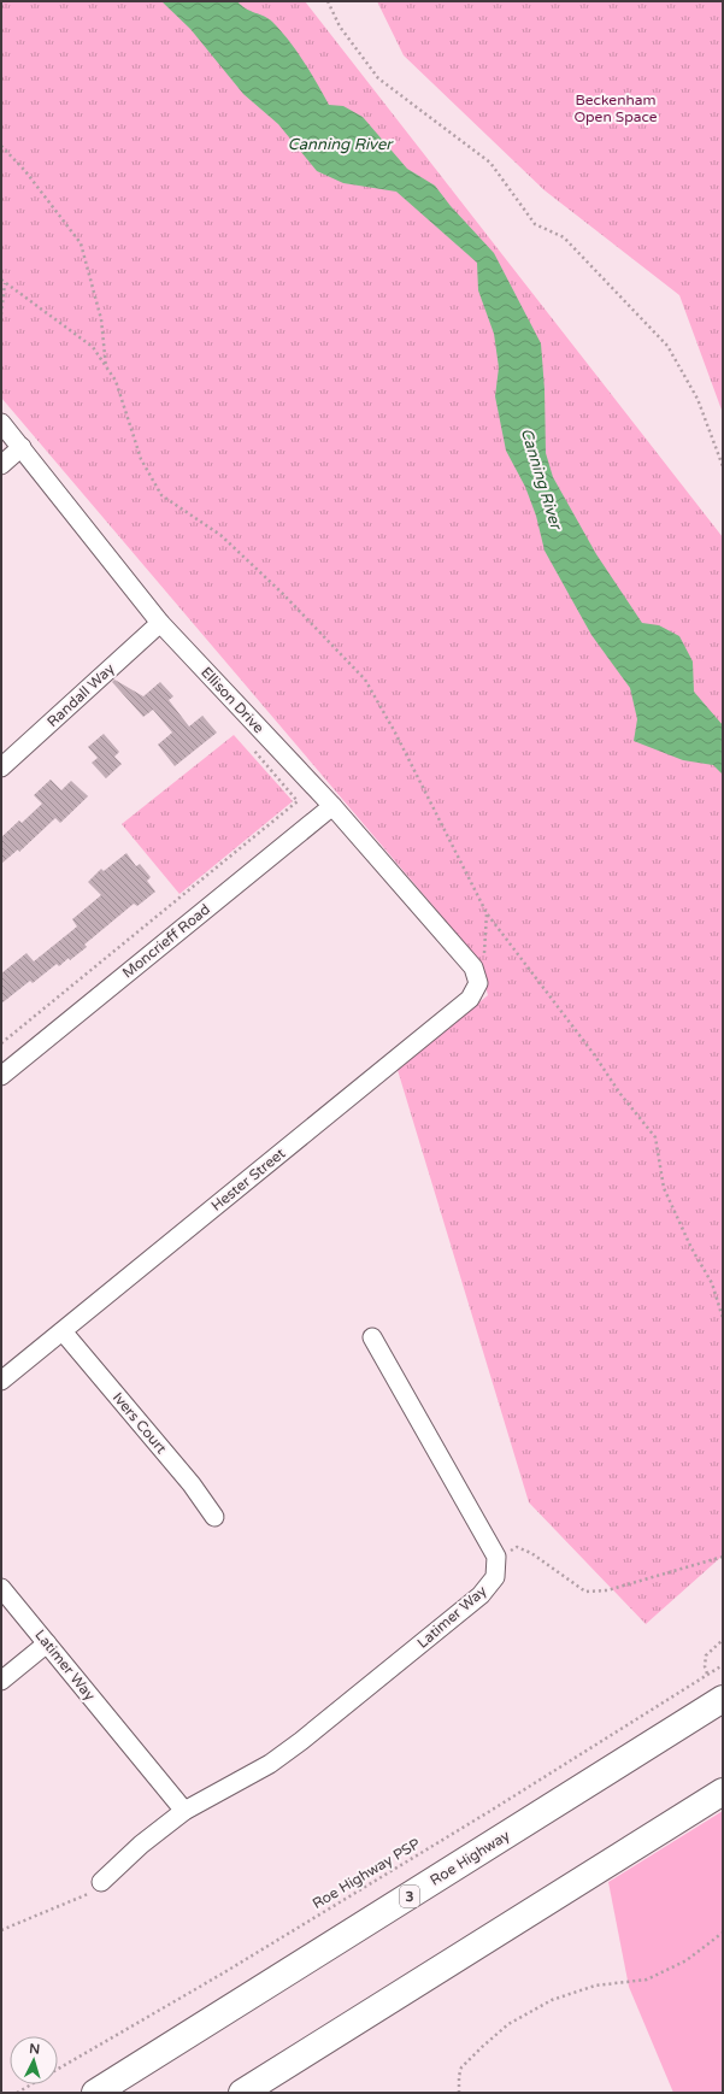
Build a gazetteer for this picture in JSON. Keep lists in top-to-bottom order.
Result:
{
  "streets": {
    "highway": ["Roe Highway", "3"],
    "street": [
      "Randall Way",
      "Ellison Drive",
      "Moncrieff Road",
      "Hester Street",
      "Ivers Court",
      "Latimer Way"
    ],
    "path": ["Roe Highway PSP"]
  },
  "crossings": [
    ["Randall Way", "Ellison Drive"],
    ["Ellison Drive", "Moncrieff Road"],
    ["Ellison Drive", "Hester Street"],
    ["Hester Street", "Ivers Court"]
  ],
  "water": ["Canning River"],
  "parks": ["Beckenham Open Space"],
  "north": "top"
}
